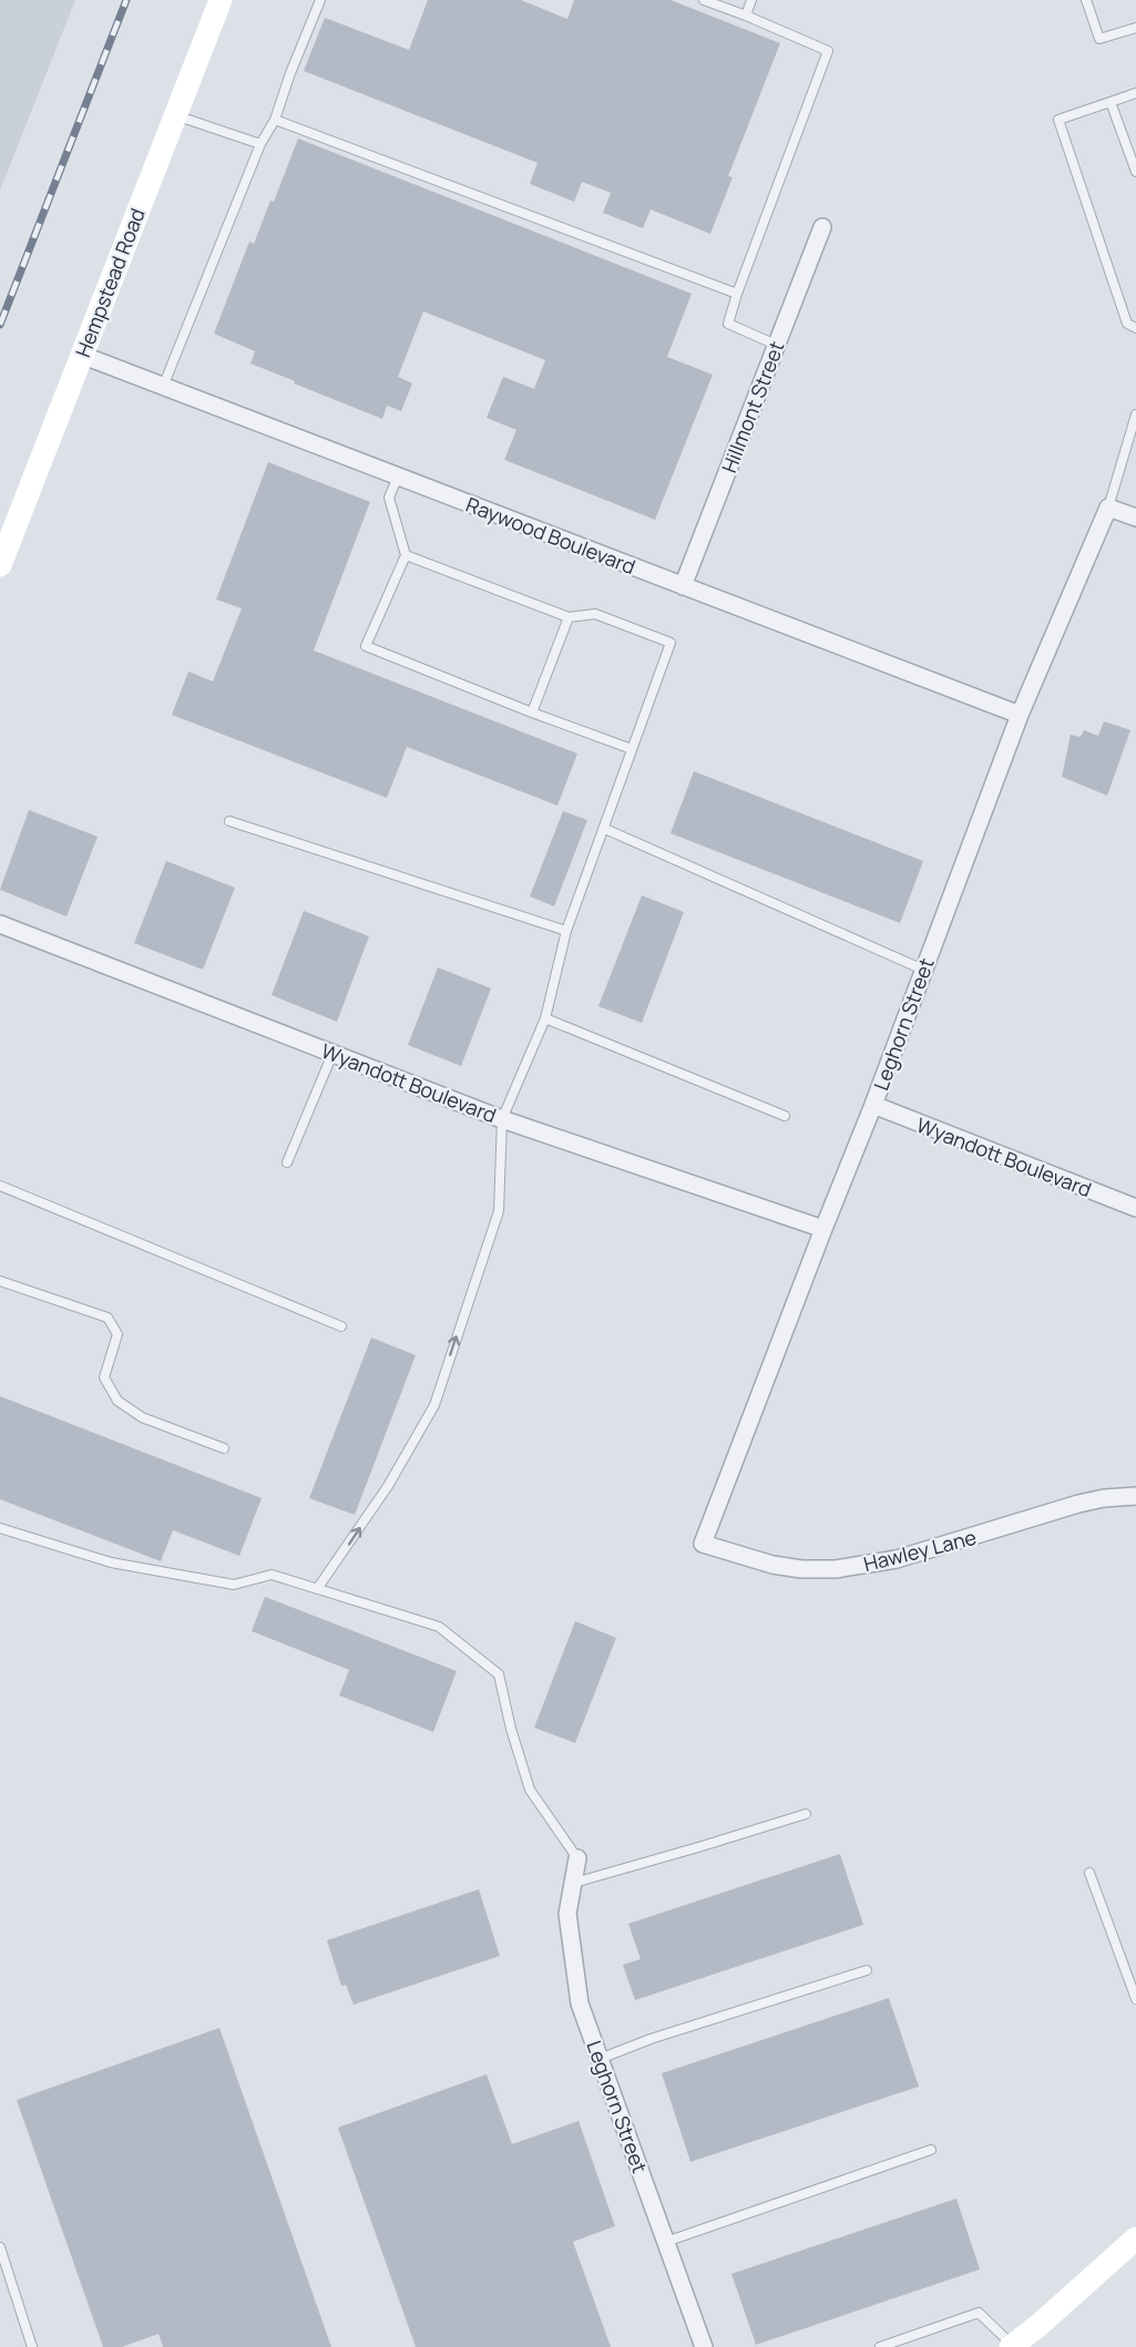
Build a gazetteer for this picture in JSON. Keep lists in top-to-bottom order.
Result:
{
  "streets": {
    "main road": ["Hempstead Road"],
    "street": [
      "Hillmont Street",
      "Raywood Boulevard",
      "Leghorn Street",
      "Wyandott Boulevard",
      "Hawley Lane"
    ]
  },
  "crossings": [
    ["Hempstead Road", "Raywood Boulevard"],
    ["Hillmont Street", "Raywood Boulevard"],
    ["Raywood Boulevard", "Leghorn Street"],
    ["Leghorn Street", "Wyandott Boulevard"],
    ["Leghorn Street", "Hawley Lane"]
  ]
}
